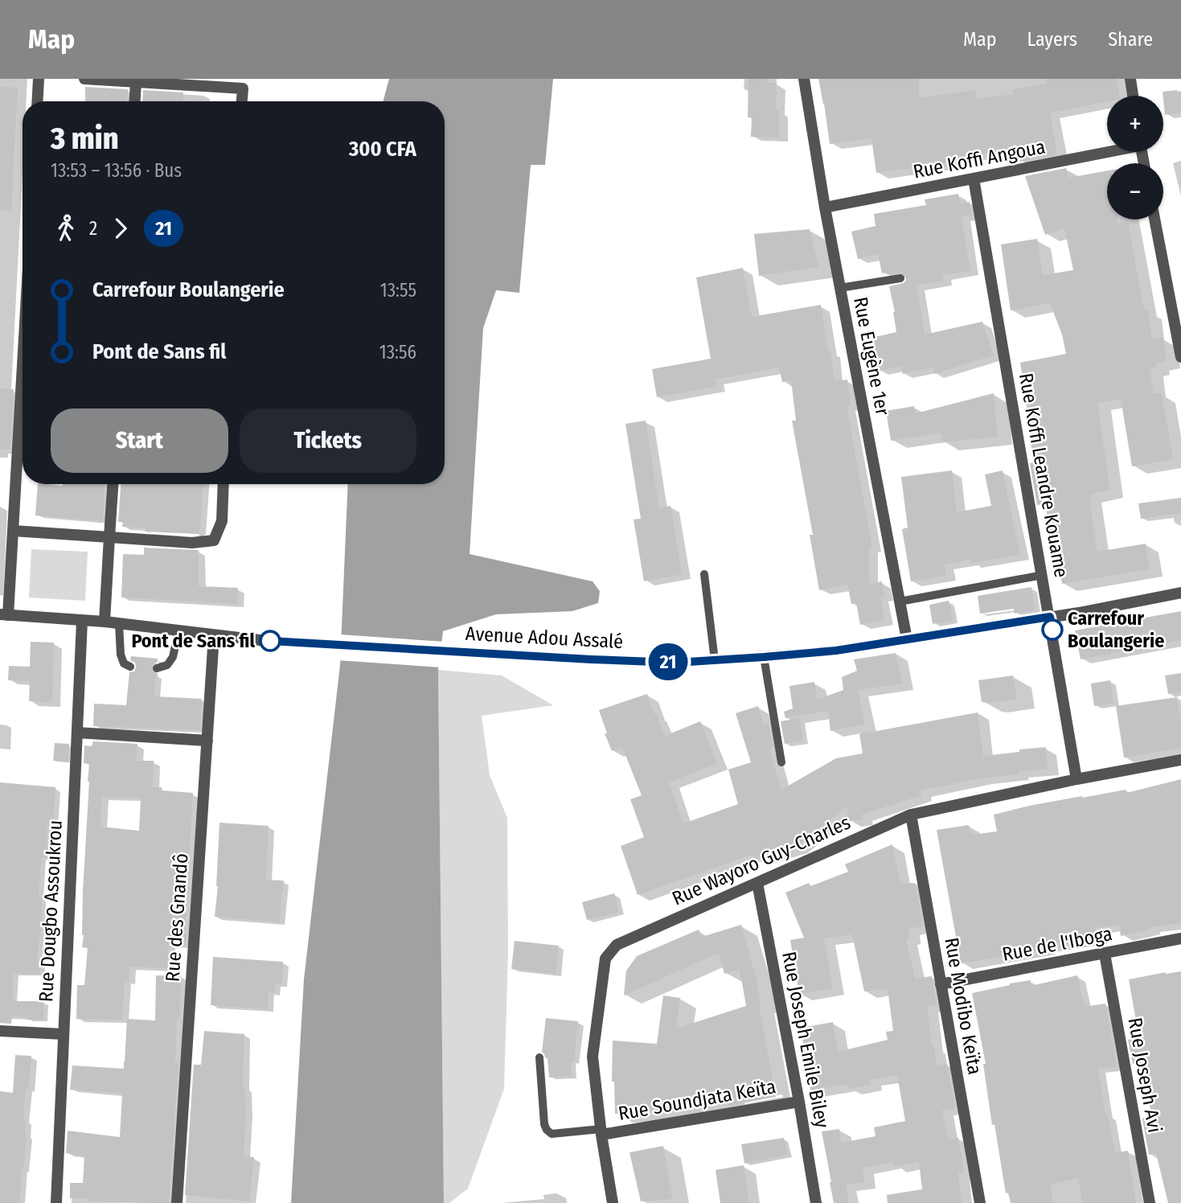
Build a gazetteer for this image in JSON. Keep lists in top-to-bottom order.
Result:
{
  "streets": {
    "street": [
      "Rue Koffi Angoua",
      "Rue Eugène 1er",
      "Rue Koffi Leandre Kouame",
      "Avenue Adou Assalé",
      "Rue Wayoro Guy-Charles",
      "Rue Dougbo Assoukrou",
      "Rue des Gnandô",
      "Rue de l'Iboga",
      "Rue Modibo Keïta",
      "Rue Joseph Emile Biley",
      "Rue Joseph Avi",
      "Rue Soundjata Keïta"
    ]
  },
  "crossings": [
    ["Rue Koffi Angoua", "Rue Eugène 1er"],
    ["Rue Koffi Angoua", "Rue Koffi Leandre Kouame"],
    ["Rue Eugène 1er", "Avenue Adou Assalé"],
    ["Rue Koffi Leandre Kouame", "Avenue Adou Assalé"],
    ["Rue Koffi Leandre Kouame", "Rue Wayoro Guy-Charles"],
    ["Avenue Adou Assalé", "Rue Dougbo Assoukrou"],
    ["Avenue Adou Assalé", "Rue des Gnandô"],
    ["Rue Wayoro Guy-Charles", "Rue Modibo Keïta"],
    ["Rue Wayoro Guy-Charles", "Rue Joseph Emile Biley"],
    ["Rue Wayoro Guy-Charles", "Rue Soundjata Keïta"],
    ["Rue de l'Iboga", "Rue Modibo Keïta"],
    ["Rue de l'Iboga", "Rue Joseph Avi"],
    ["Rue Joseph Emile Biley", "Rue Soundjata Keïta"]
  ],
  "places": ["Carrefour Boulangerie", "Pont de Sans fil"],
  "lines": ["bus line 21"],
  "page": {
    "header": "Map",
    "nav": ["Map", "Layers", "Share"],
    "on_map": "21",
    "map_buttons": ["+", "−"],
    "heading": ["3 min", "13:53 – 13:56 · Bus", "300 CFA"],
    "legs": ["2", "21"],
    "list": [
      {
        "name": "Carrefour Boulangerie",
        "value": "13:55"
      },
      {
        "name": "Pont de Sans fil",
        "value": "13:56"
      }
    ],
    "buttons": ["Start", "Tickets"]
  }
}
